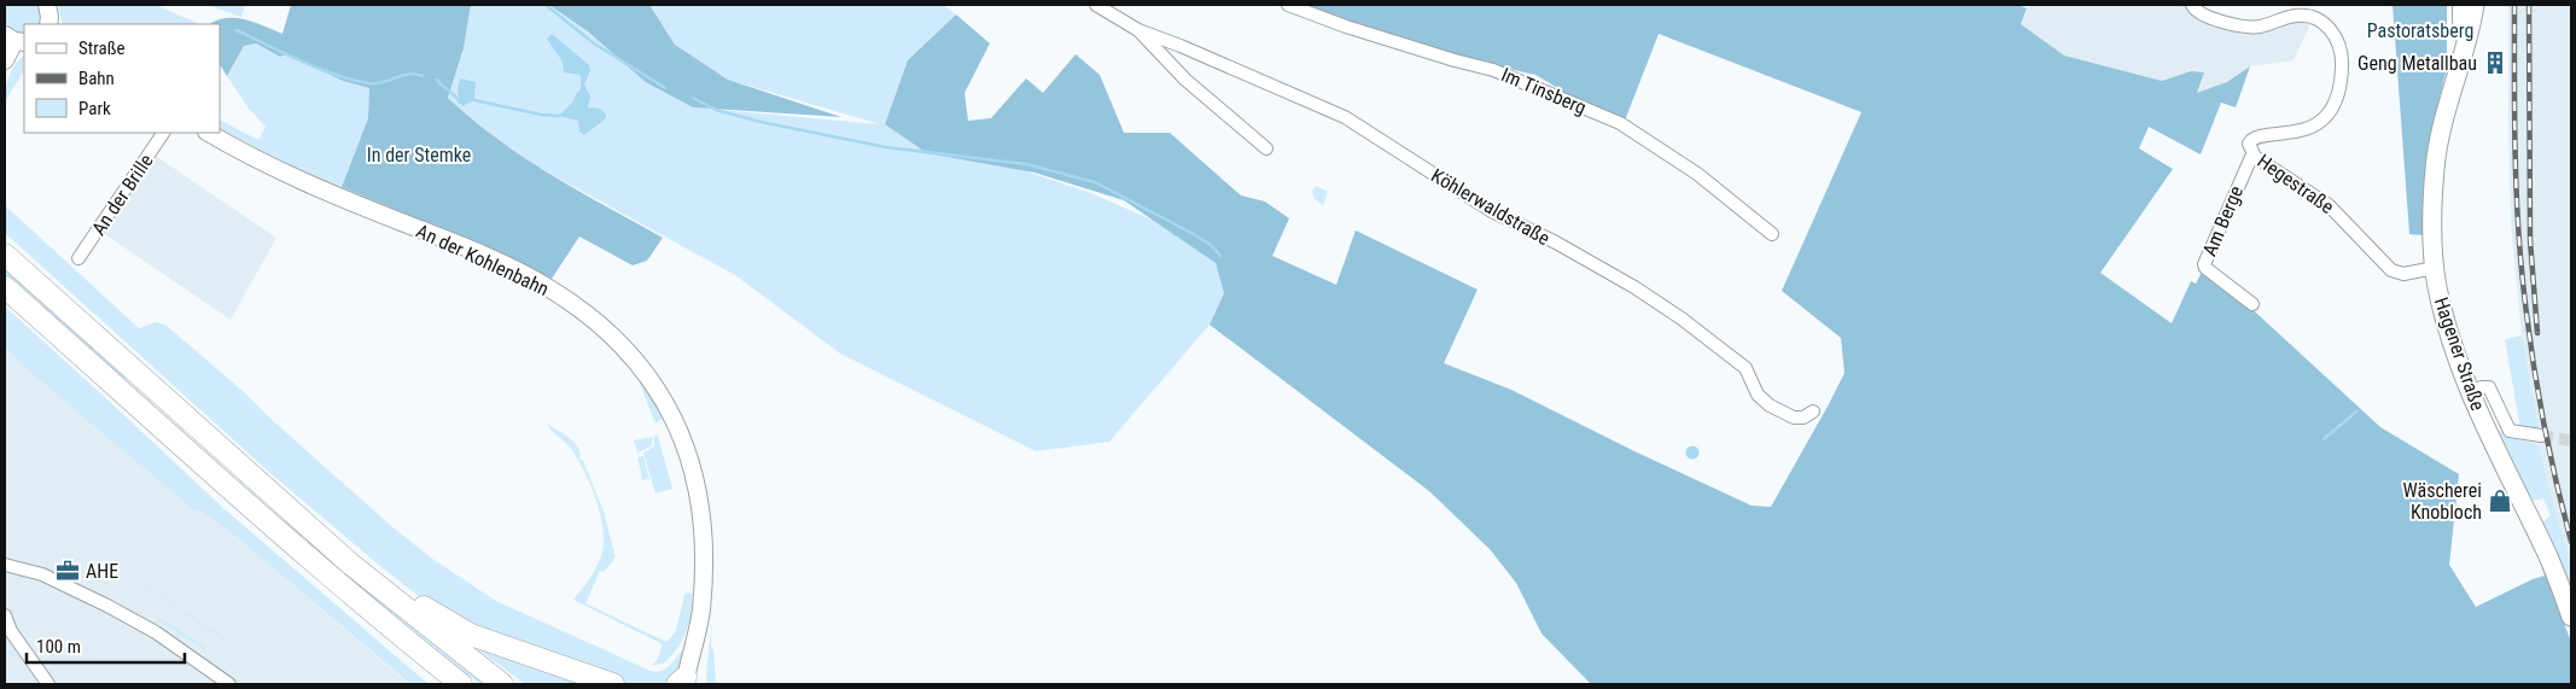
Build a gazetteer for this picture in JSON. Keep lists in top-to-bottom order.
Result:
{
  "streets": {
    "main road": ["An der Kohlenbahn", "Hagener Straße"],
    "street": [
      "Im Tinsberg",
      "Hegestraße",
      "An der Brille",
      "Köhlerwaldstraße",
      "Am Berge"
    ]
  },
  "crossings": [
    ["Hegestraße", "Am Berge"],
    ["Hegestraße", "Hagener Straße"]
  ],
  "parks": ["Pastoratsberg", "In der Stemke"],
  "places": {
    "building": ["Geng Metallbau"],
    "shop": ["Wäscherei Knobloch"],
    "office": ["AHE"]
  },
  "legend": ["Straße", "Bahn", "Park"],
  "scale_bar": "100 m"
}
